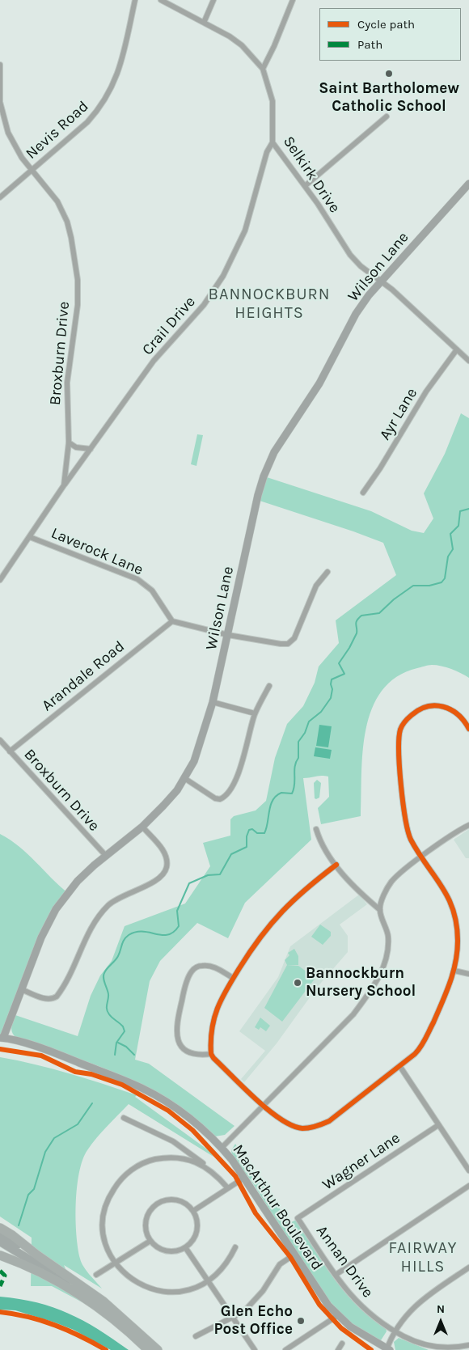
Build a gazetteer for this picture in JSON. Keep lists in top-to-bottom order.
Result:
{
  "streets": {
    "main road": ["Wilson Lane", "MacArthur Boulevard"],
    "street": [
      "Nevis Road",
      "Selkirk Drive",
      "Crail Drive",
      "Broxburn Drive",
      "Ayr Lane",
      "Laverock Lane",
      "Arandale Road",
      "Wagner Lane",
      "Annan Drive"
    ]
  },
  "crossings": [
    ["Nevis Road", "Broxburn Drive"],
    ["Selkirk Drive", "Wilson Lane"],
    ["Selkirk Drive", "Crail Drive"],
    ["Selkirk Drive", "Ayr Lane"],
    ["Wilson Lane", "Broxburn Drive"],
    ["Wilson Lane", "MacArthur Boulevard"],
    ["Crail Drive", "Broxburn Drive"],
    ["Broxburn Drive", "Laverock Lane"],
    ["Broxburn Drive", "Arandale Road"],
    ["Laverock Lane", "Arandale Road"],
    ["Wagner Lane", "Annan Drive"]
  ],
  "districts": ["BANNOCKBURN HEIGHTS", "FAIRWAY HILLS"],
  "places": ["Saint Bartholomew Catholic School", "Bannockburn Nursery School", "Glen Echo Post Office"],
  "legend": ["Cycle path", "Path"],
  "north": "top"
}
